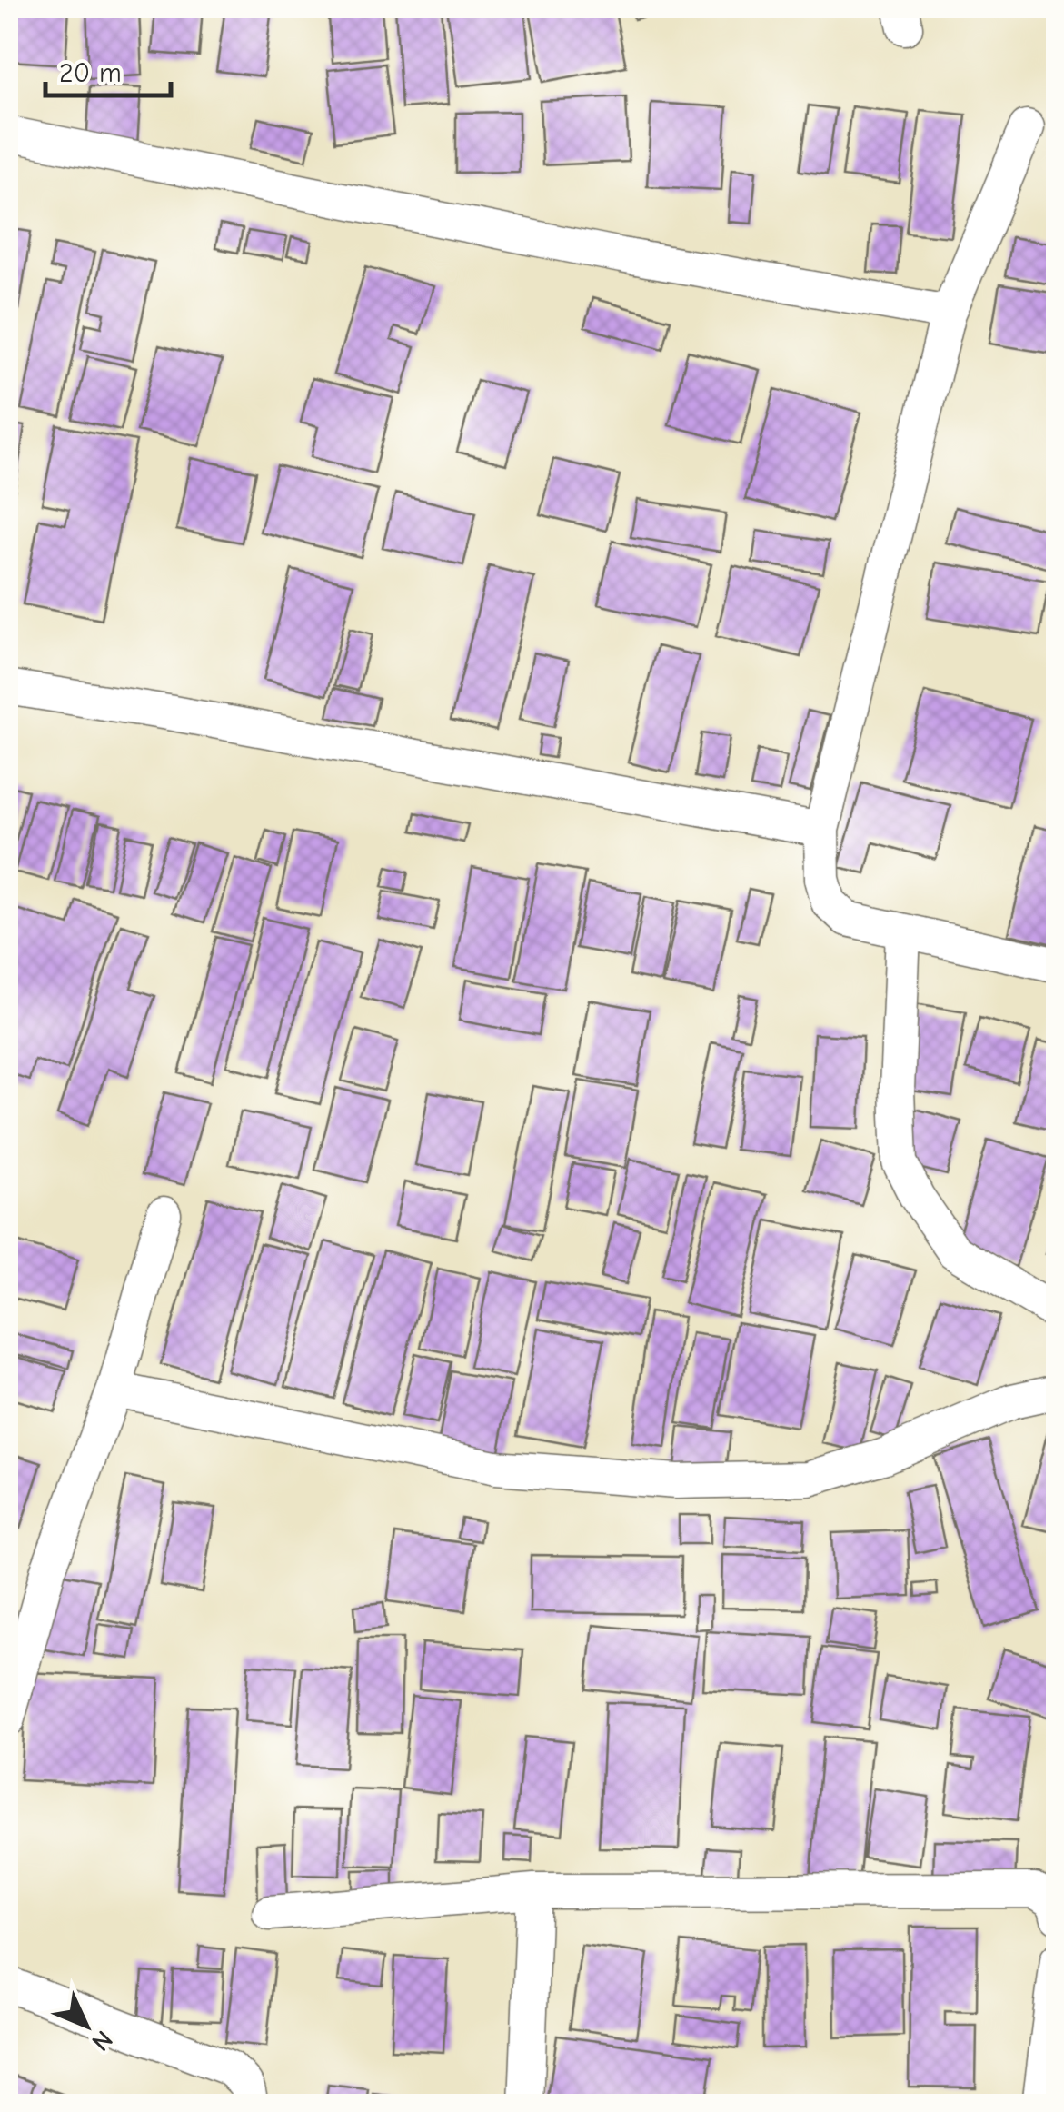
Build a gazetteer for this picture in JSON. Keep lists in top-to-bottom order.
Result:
{
  "scale_bar": "20 m",
  "north": "bottom right"
}
